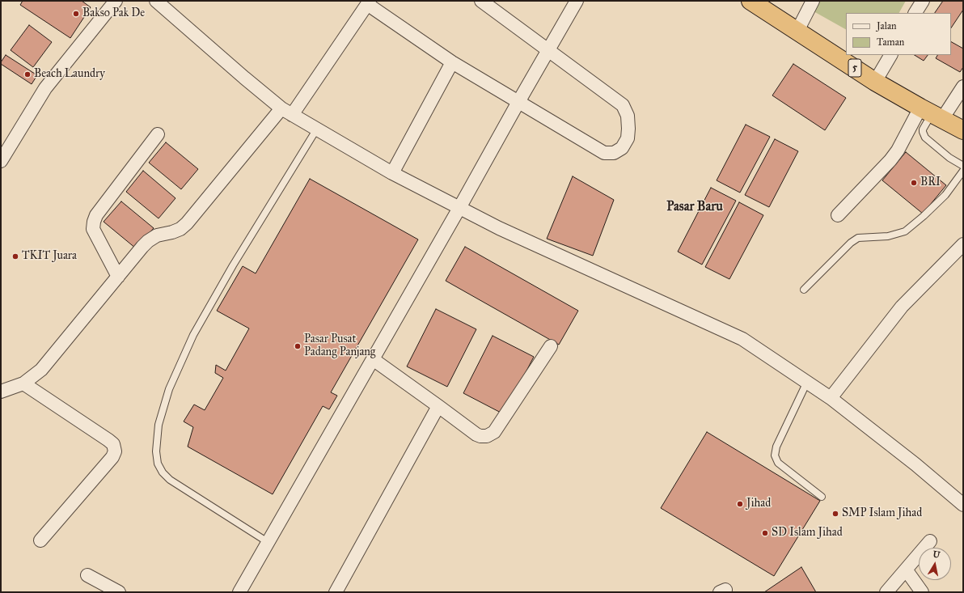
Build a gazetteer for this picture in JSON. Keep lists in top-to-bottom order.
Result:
{
  "streets": {
    "highway": ["5"]
  },
  "districts": ["Pasar Baru"],
  "places": [
    "Bakso Pak De",
    "Beach Laundry",
    "BRI",
    "TKIT Juara",
    "Pasar Pusat Padang Panjang",
    "Jihad",
    "SMP Islam Jihad",
    "SD Islam Jihad"
  ],
  "legend": ["Jalan", "Taman"],
  "north": "top"
}
